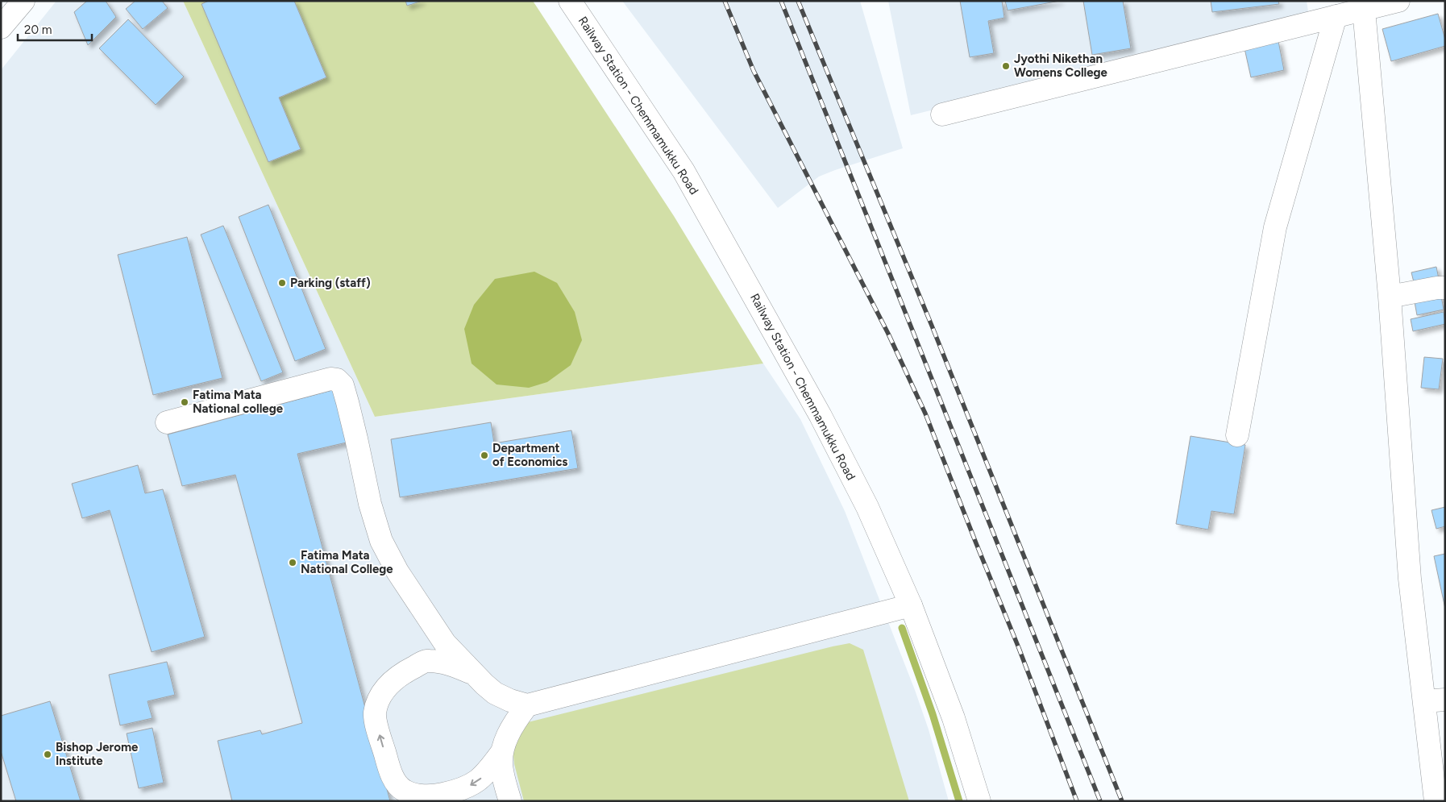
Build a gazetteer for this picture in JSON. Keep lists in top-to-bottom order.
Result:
{
  "streets": {
    "street": ["Railway Station - Chemmamukku Road"]
  },
  "places": [
    "Jyothi Nikethan Womens College",
    "Parking (staff)",
    "Fatima Mata National college",
    "Department of Economics",
    "Fatima Mata National College",
    "Bishop Jerome Institute"
  ],
  "scale_bar": "20 m"
}
